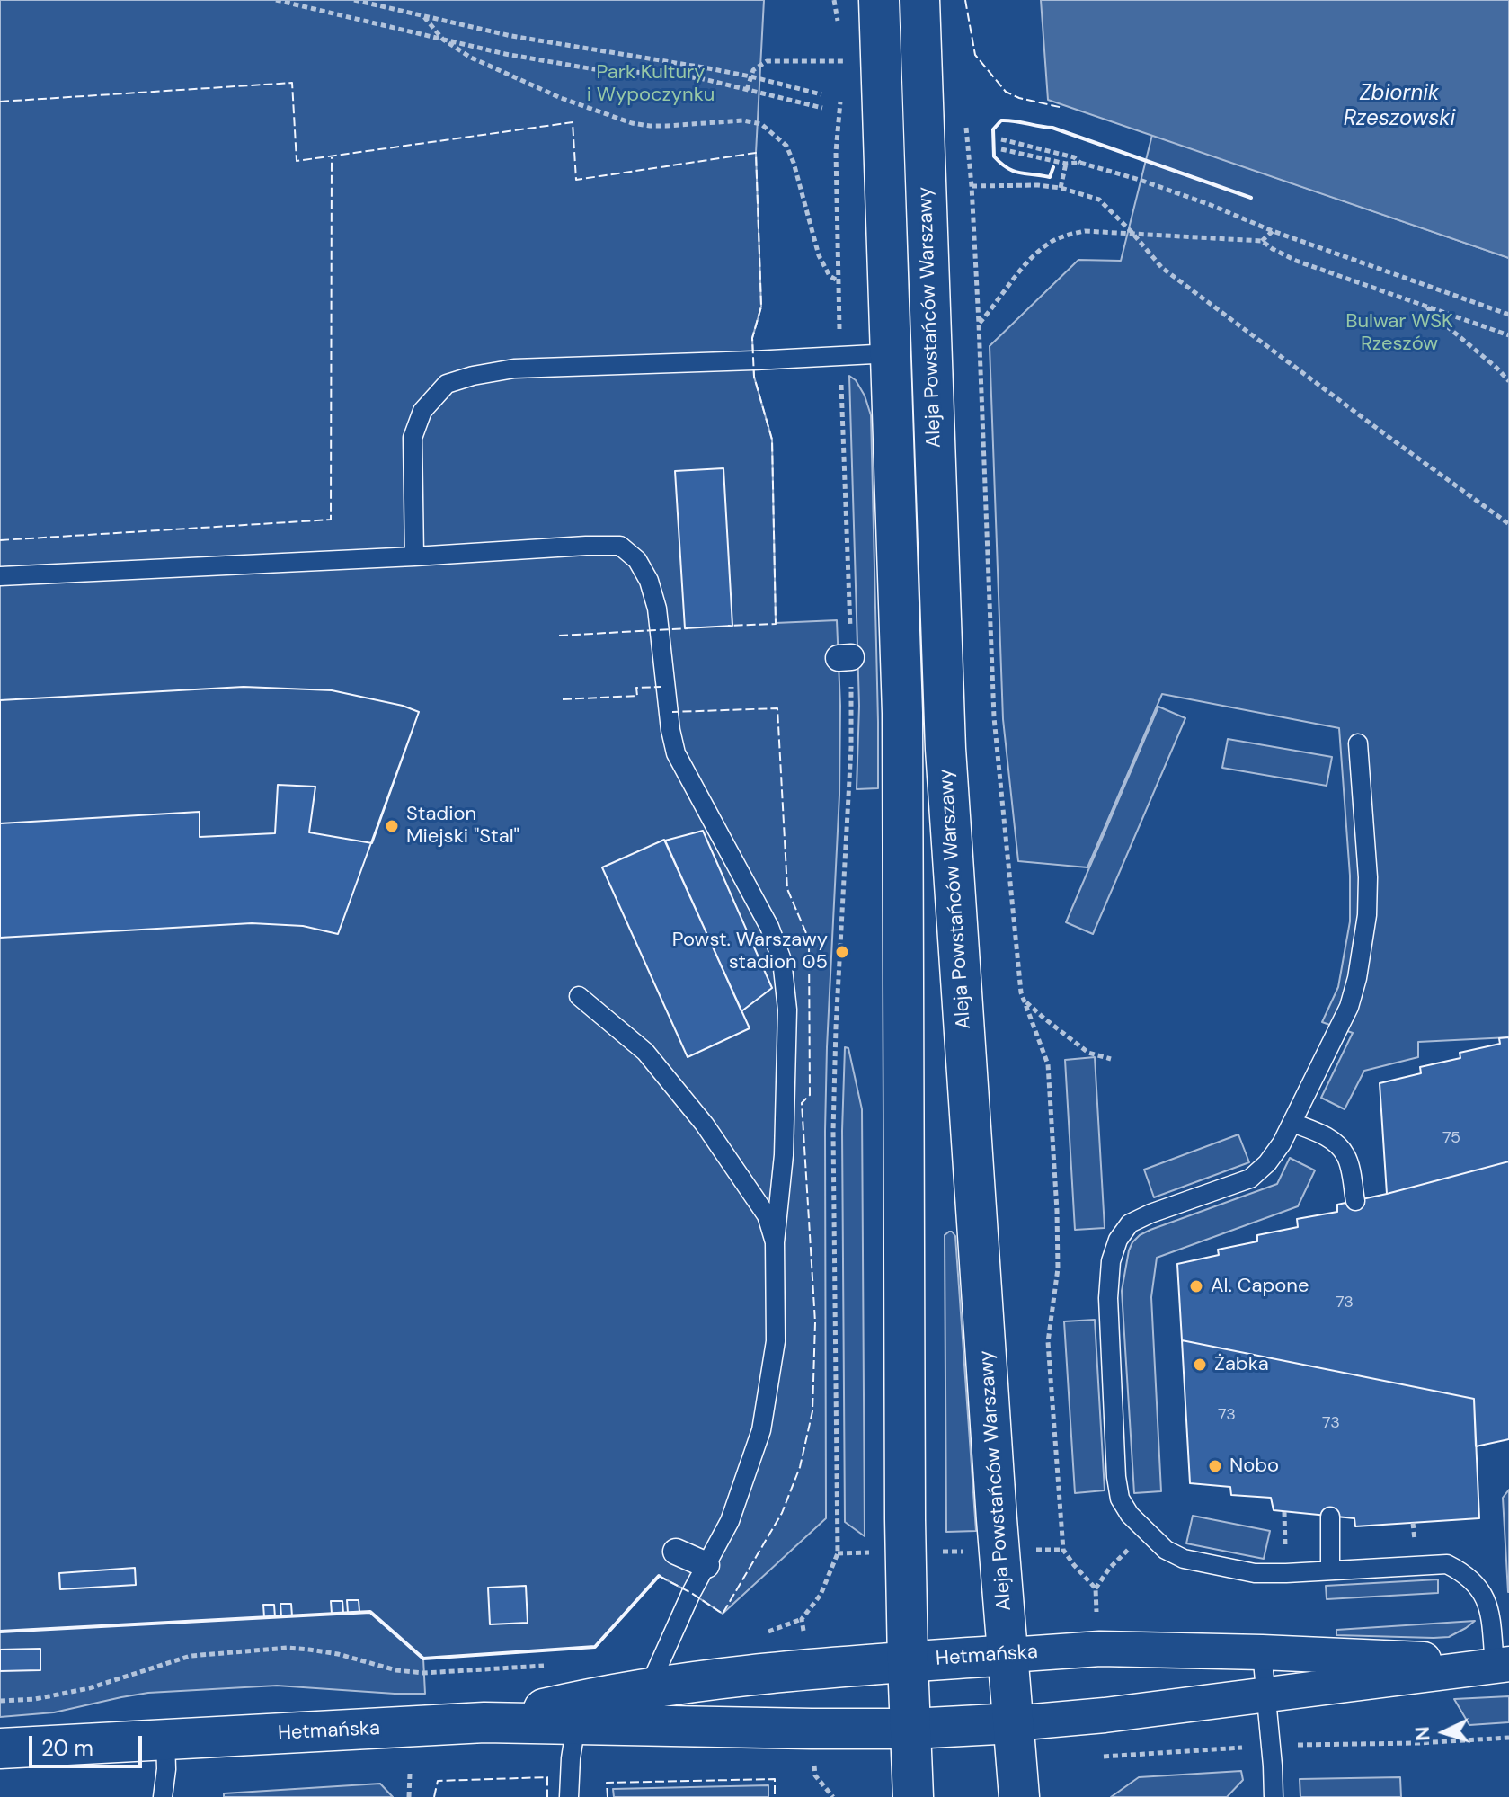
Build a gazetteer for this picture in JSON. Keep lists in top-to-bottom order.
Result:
{
  "streets": {
    "main road": ["Aleja Powstańców Warszawy", "Hetmańska"]
  },
  "crossings": [
    ["Aleja Powstańców Warszawy", "Hetmańska"]
  ],
  "water": ["Zbiornik Rzeszowski"],
  "parks": ["Park Kultury i Wypoczynku", "Bulwar WSK Rzeszów"],
  "places": [
    "Stadion Miejski \"Stal\"",
    "Powst. Warszawy stadion 05",
    "Al. Capone",
    "Żabka",
    "Nobo"
  ],
  "house_numbers": [
    "75",
    "73",
    "73",
    "73"
  ],
  "scale_bar": "20 m",
  "north": "left"
}
